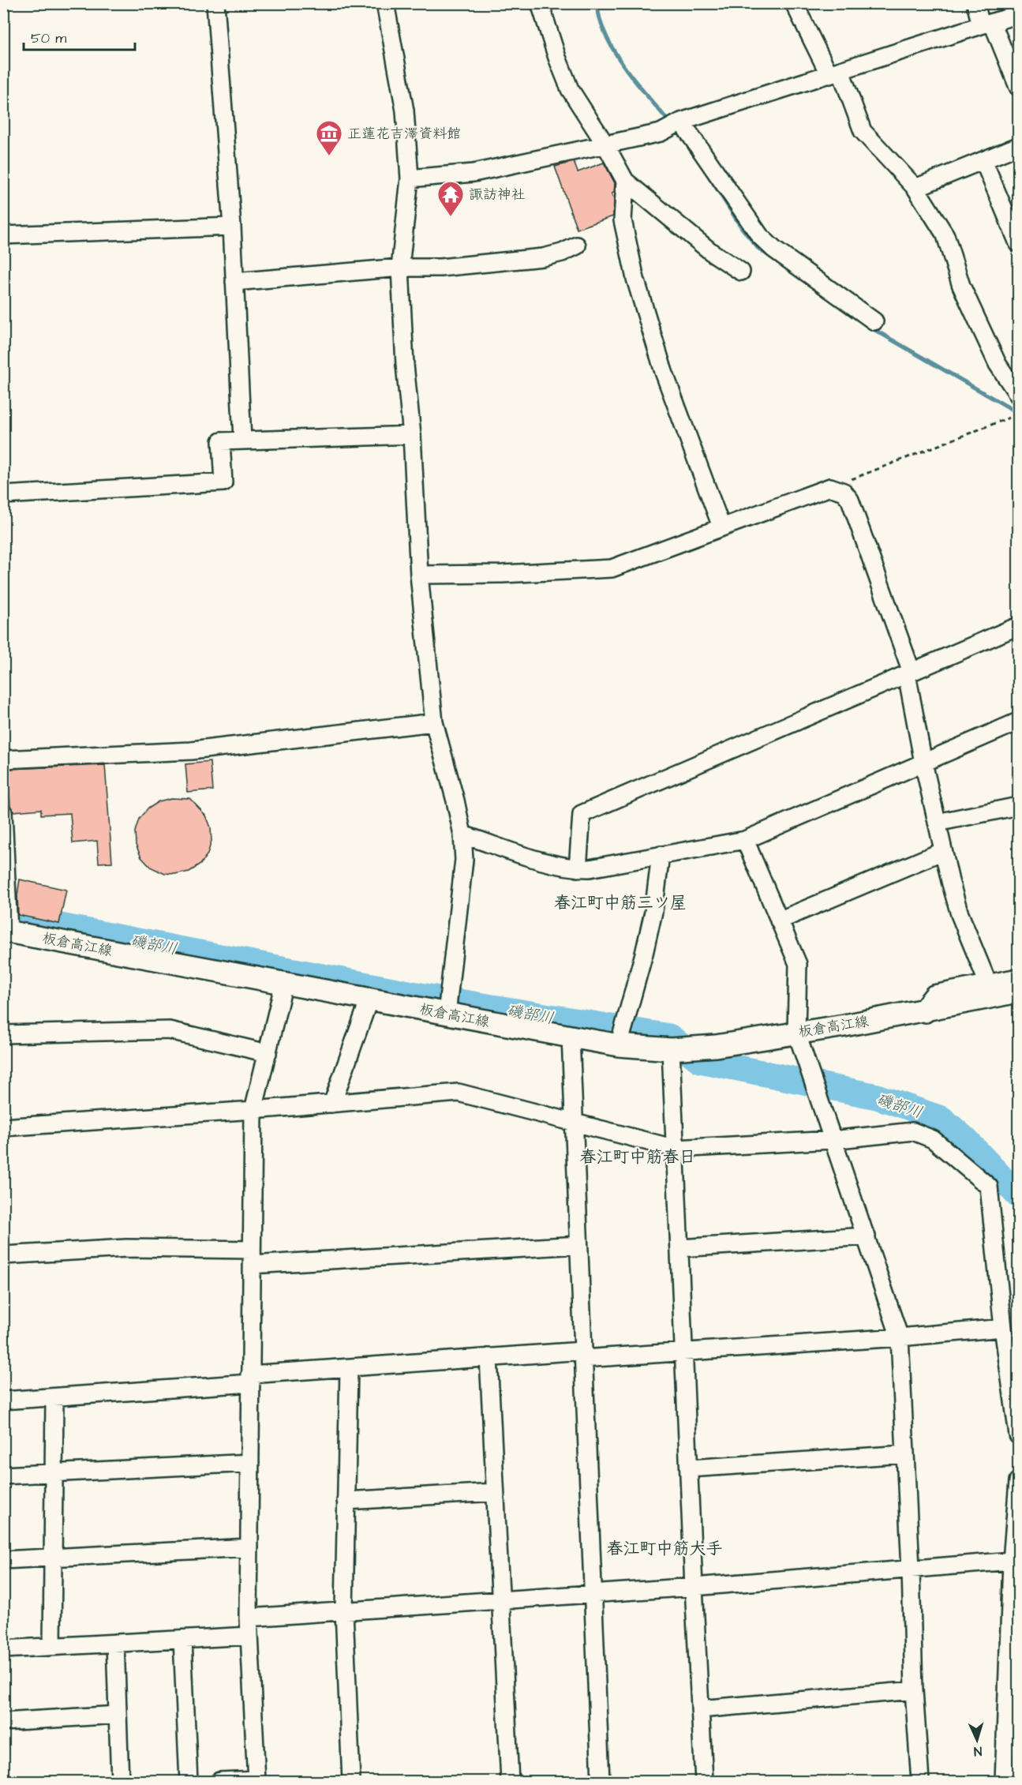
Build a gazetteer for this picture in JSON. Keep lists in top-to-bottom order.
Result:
{
  "streets": {
    "main road": ["板倉高江線"]
  },
  "districts": ["春江町中筋三ツ屋", "春江町中筋春日", "春江町中筋大手"],
  "water": ["磯部川"],
  "places": {
    "museum": ["正蓮花吉澤資料館"],
    "temple": ["諏訪神社"]
  },
  "scale_bar": "50 m",
  "north": "bottom"
}
